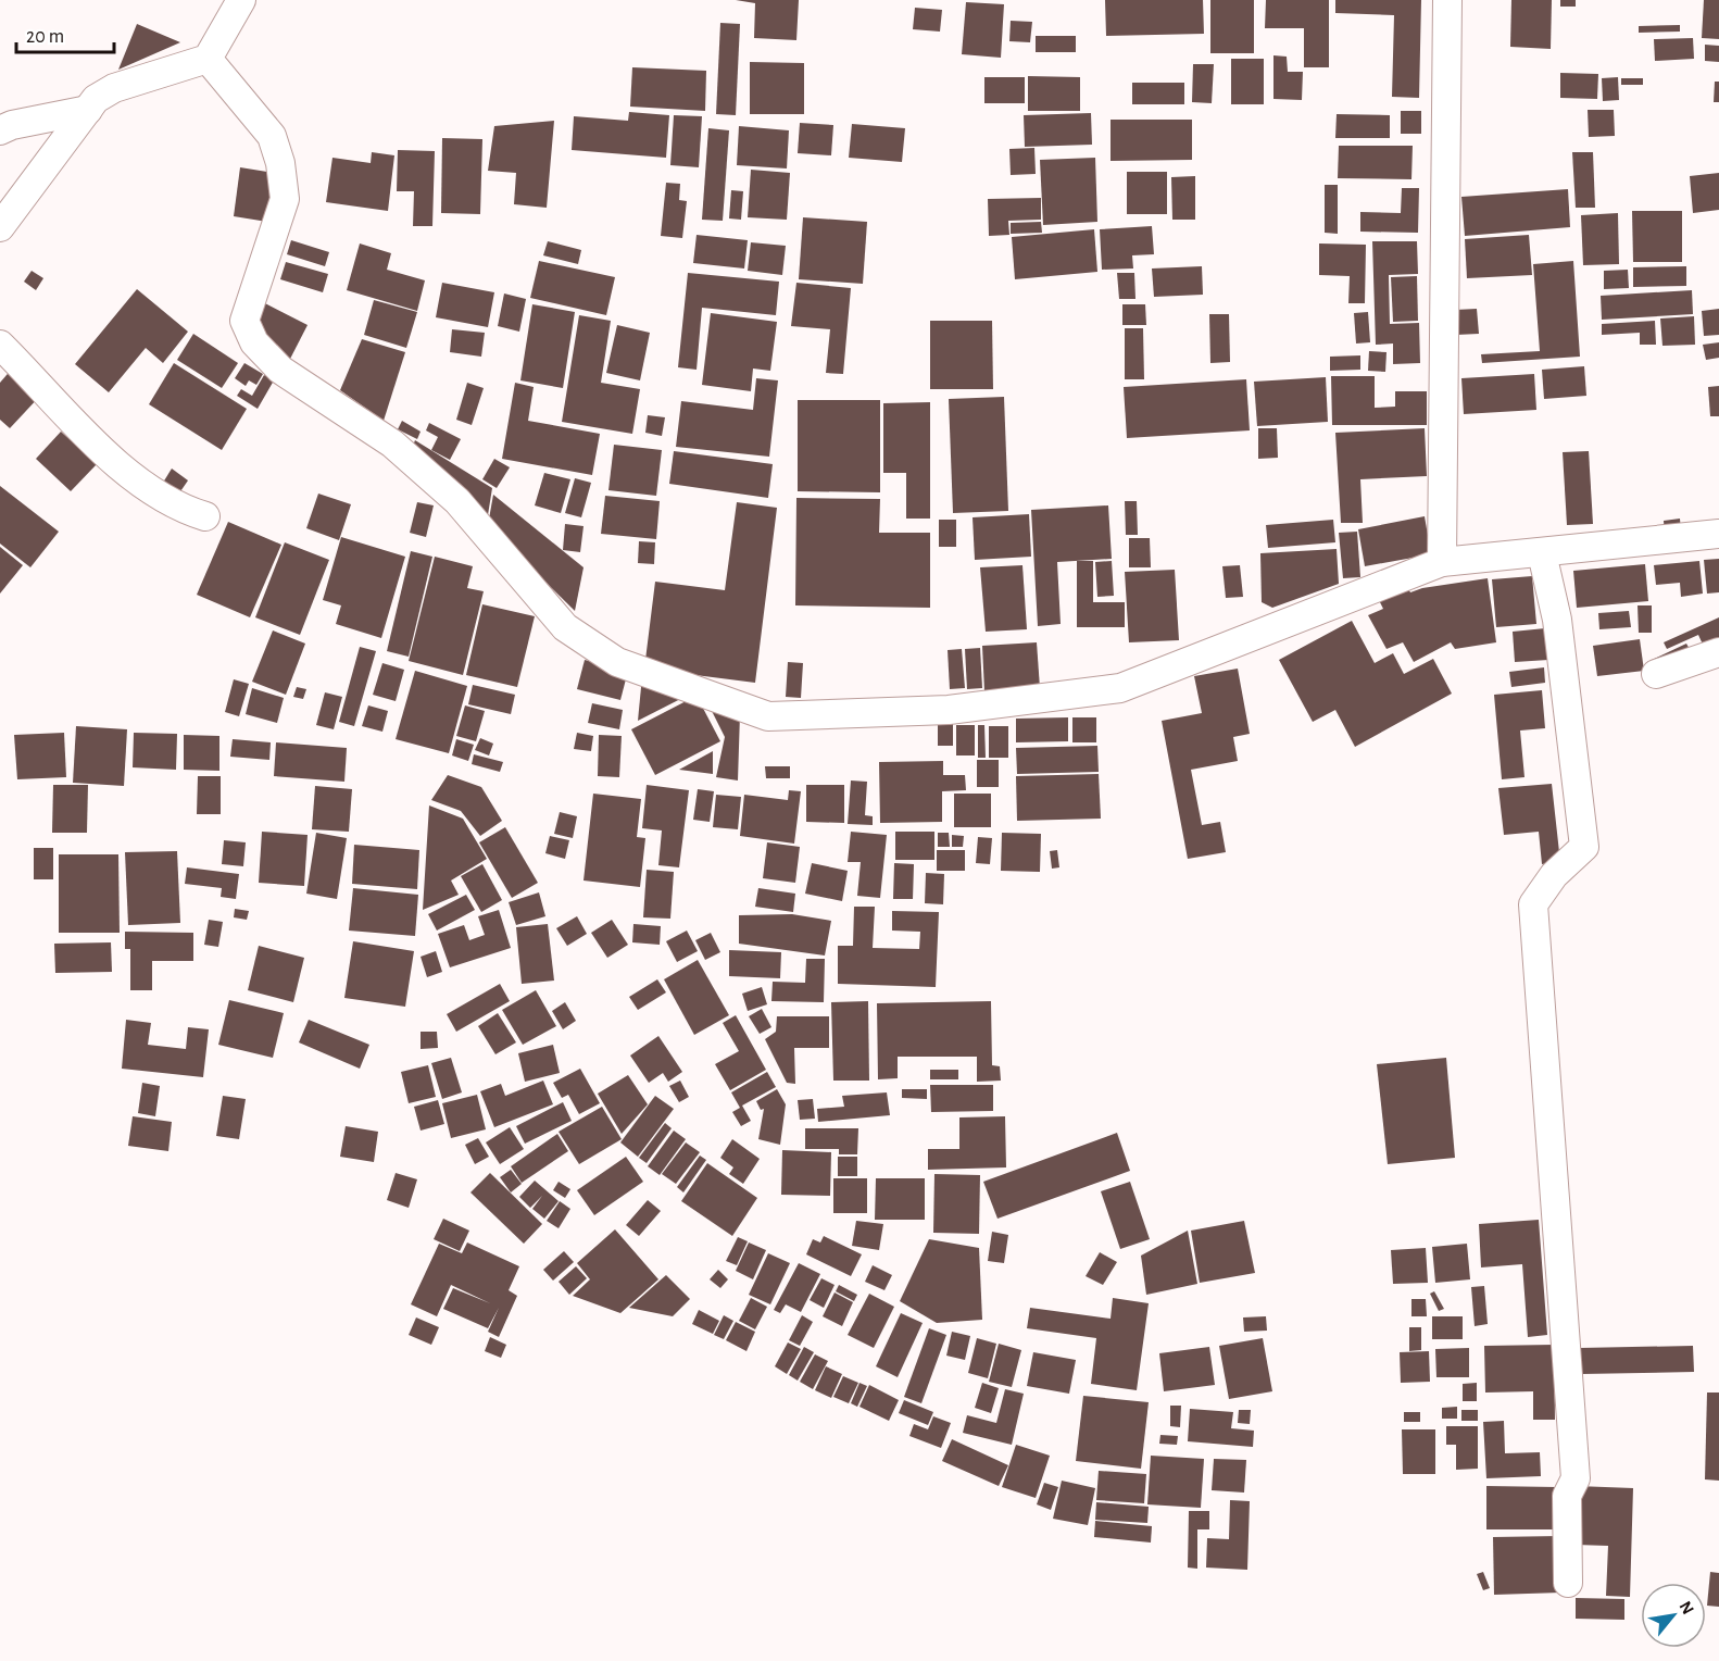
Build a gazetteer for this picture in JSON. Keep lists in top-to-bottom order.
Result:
{
  "scale_bar": "20 m",
  "north": "top right"
}
